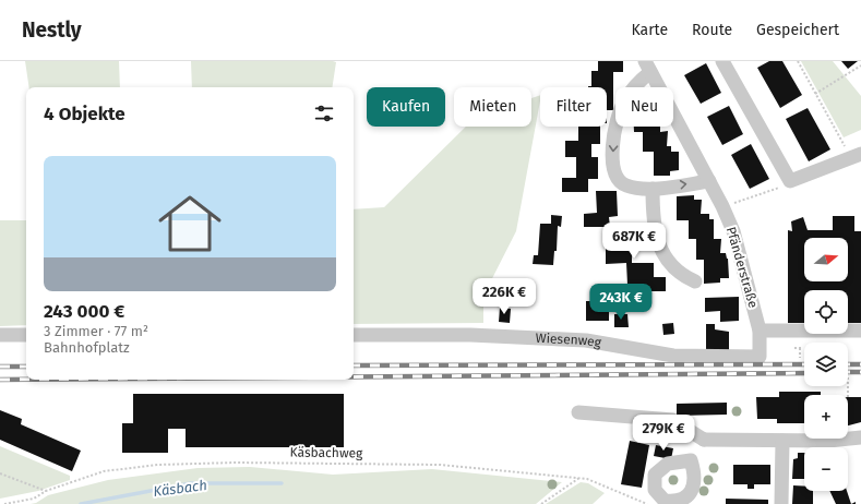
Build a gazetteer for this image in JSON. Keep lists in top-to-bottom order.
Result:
{
  "streets": {
    "street": ["Pfänderstraße", "Wiesenweg"],
    "path": ["Käsbachweg"]
  },
  "crossings": [
    ["Pfänderstraße", "Wiesenweg"]
  ],
  "water": ["Käsbach"],
  "north": "right",
  "page": {
    "header": "Nestly",
    "nav": ["Karte", "Route", "Gespeichert"],
    "chip": [
      "Kaufen",
      "Mieten",
      "Filter",
      "Neu"
    ],
    "heading": "4 Objekte",
    "list": [
      {
        "name": "243 000 €",
        "note": "3 Zimmer · 77 m² · Bahnhofplatz"
      }
    ],
    "price": [
      "687K €",
      "226K €",
      "243K €",
      "279K €"
    ],
    "map_buttons": ["+", "−"]
  }
}
